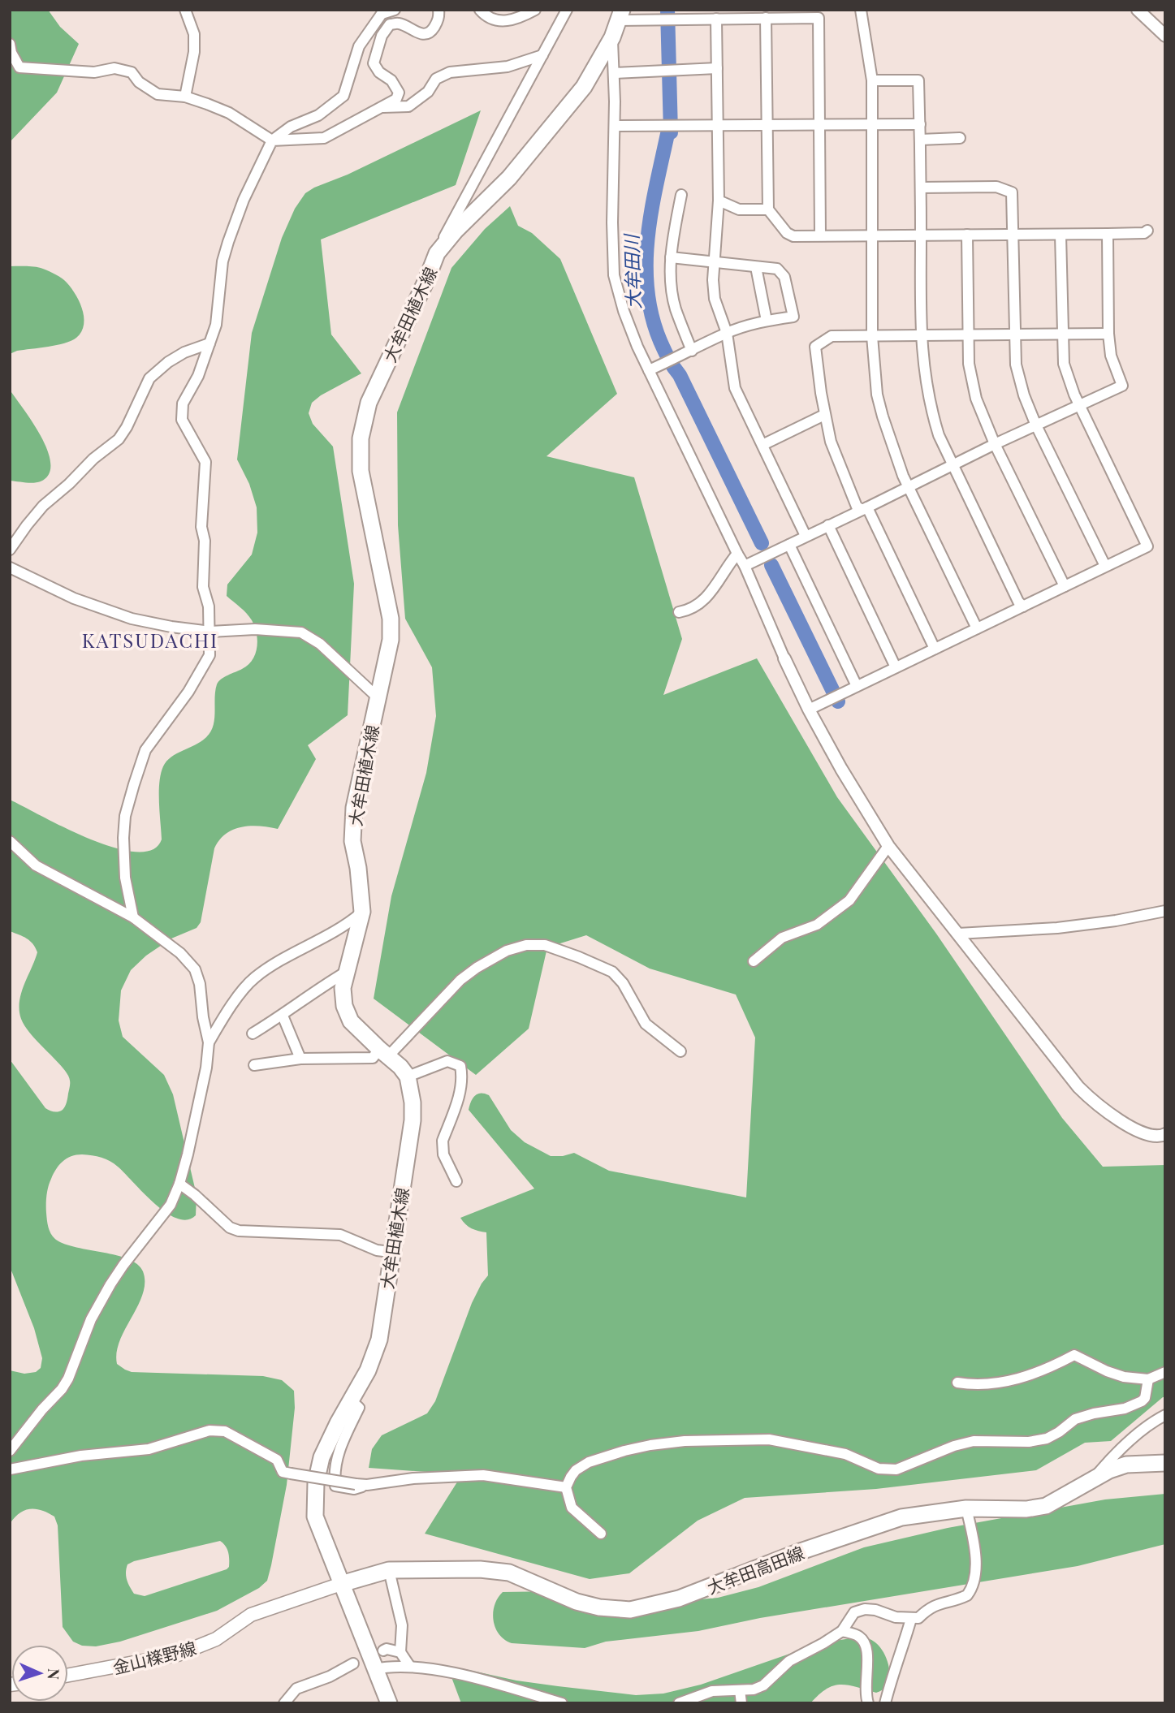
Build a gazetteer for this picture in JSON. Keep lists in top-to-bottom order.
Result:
{
  "streets": {
    "main road": ["大牟田植木線", "大牟田高田線", "金山檪野線"]
  },
  "crossings": [
    ["大牟田植木線", "大牟田高田線"],
    ["大牟田植木線", "金山檪野線"],
    ["大牟田高田線", "金山檪野線"]
  ],
  "districts": ["KATSUDACHI"],
  "water": ["大牟田川"],
  "north": "right"
}
